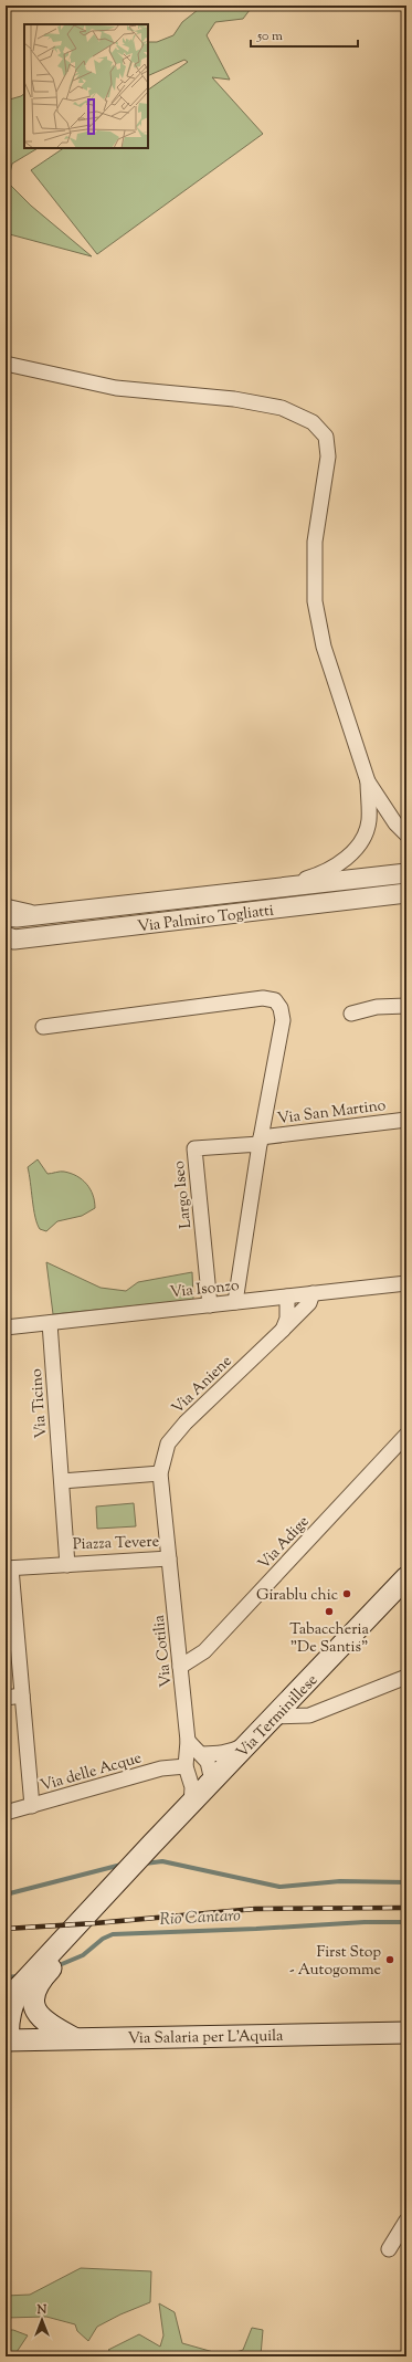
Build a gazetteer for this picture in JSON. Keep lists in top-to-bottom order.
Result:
{
  "streets": {
    "main road": ["Via Terminillese", "Via Salaria per L'Aquila"],
    "street": [
      "Via Palmiro Togliatti",
      "Via San Martino",
      "Largo Iseo",
      "Via Isonzo",
      "Via Aniene",
      "Via Ticino",
      "Piazza Tevere",
      "Via Adige",
      "Via Cotilia",
      "Via delle Acque"
    ]
  },
  "crossings": [
    ["Via San Martino", "Largo Iseo"],
    ["Largo Iseo", "Via Isonzo"],
    ["Via Isonzo", "Via Aniene"],
    ["Via Isonzo", "Via Ticino"],
    ["Via Aniene", "Piazza Tevere"],
    ["Via Ticino", "Piazza Tevere"],
    ["Piazza Tevere", "Via Cotilia"],
    ["Via Adige", "Via Cotilia"],
    ["Via Terminillese", "Via delle Acque"]
  ],
  "water": ["Rio Cantaro"],
  "places": ["Girablu chic", "Tabaccheria \"De Santis\"", "First Stop - Autogomme"],
  "scale_bar": "50 m",
  "north": "top"
}
